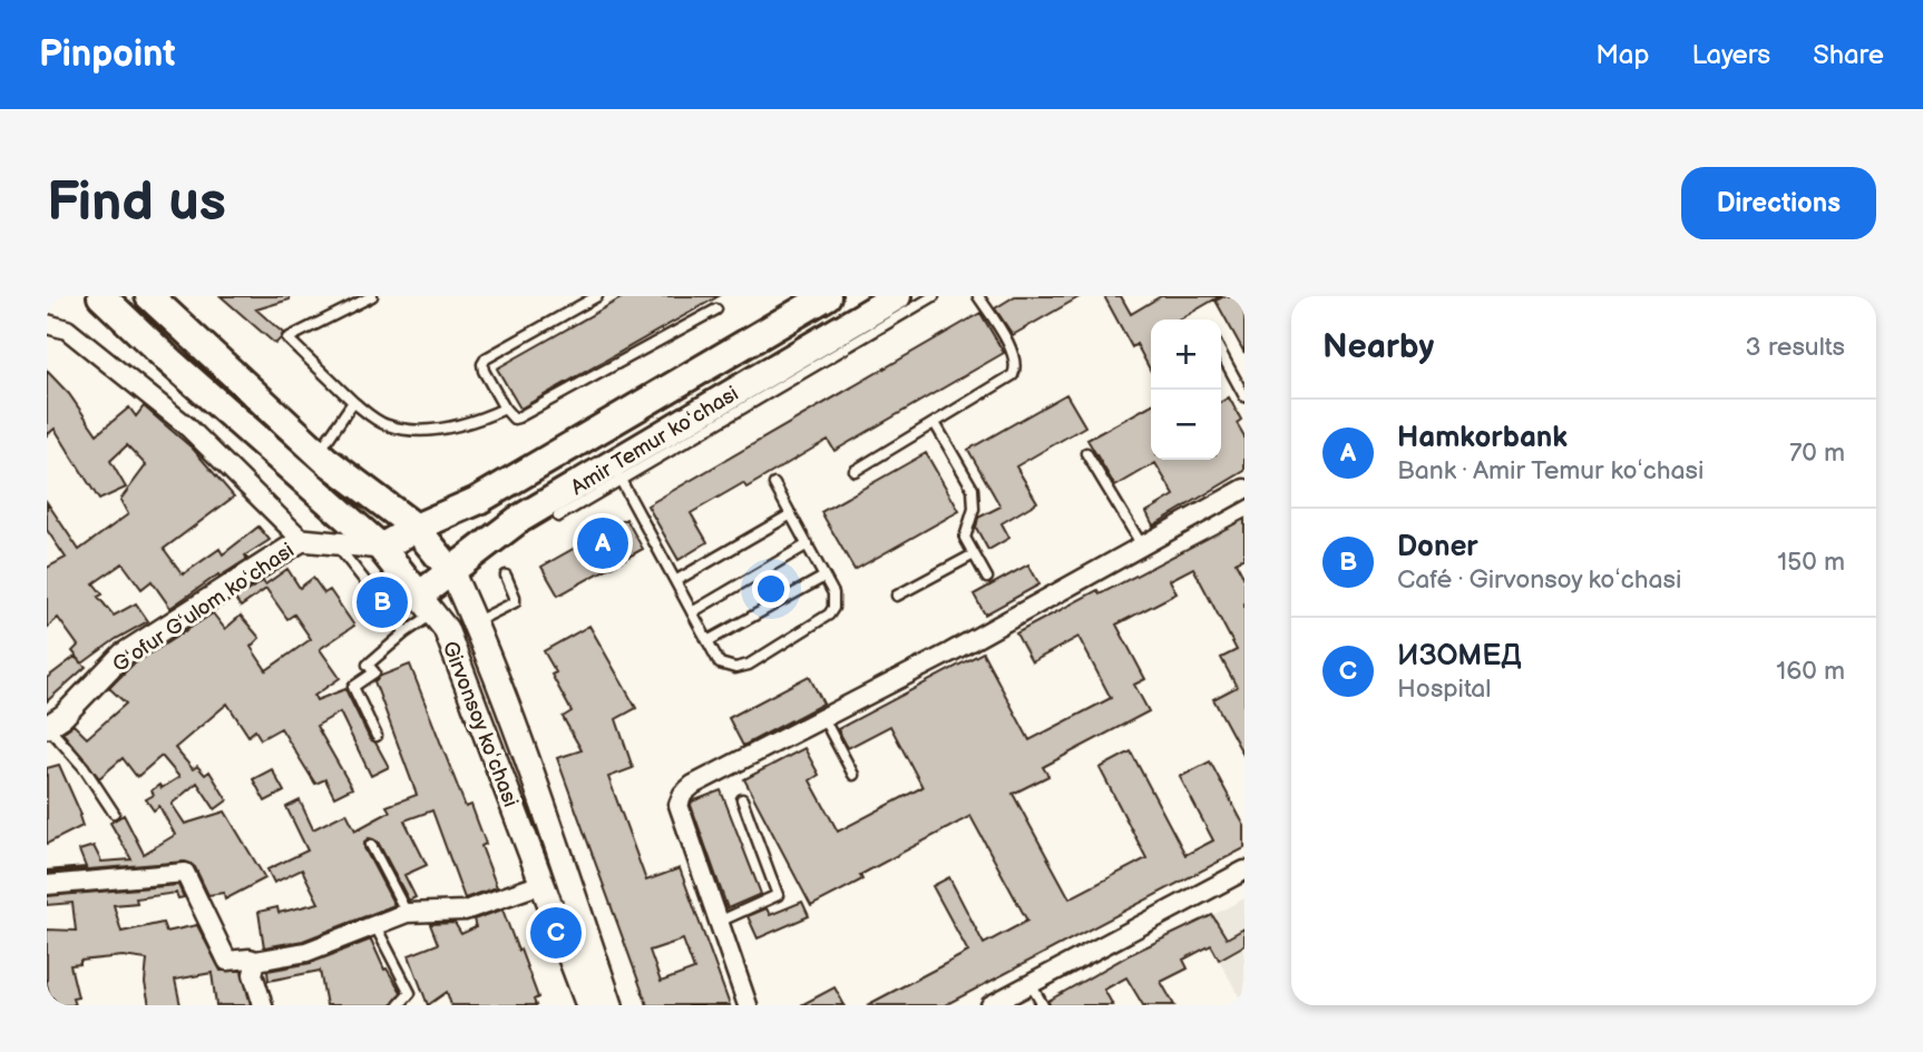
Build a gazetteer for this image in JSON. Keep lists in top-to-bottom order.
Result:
{
  "streets": {
    "main road": ["Amir Temur koʻchasi", "Girvonsoy koʻchasi"],
    "street": ["Gʻofur Gʻulom koʻchasi"]
  },
  "crossings": [
    ["Amir Temur koʻchasi", "Gʻofur Gʻulom koʻchasi"],
    ["Amir Temur koʻchasi", "Girvonsoy koʻchasi"],
    ["Gʻofur Gʻulom koʻchasi", "Girvonsoy koʻchasi"]
  ],
  "page": {
    "header": "Pinpoint",
    "nav": ["Map", "Layers", "Share"],
    "buttons": "Directions",
    "title": "Find us",
    "heading": ["Nearby", "3 results"],
    "map_buttons": ["+", "−"],
    "list": [
      {
        "mark": "A",
        "name": "Hamkorbank",
        "note": "Bank · Amir Temur koʻchasi",
        "value": "70 m"
      },
      {
        "mark": "B",
        "name": "Doner",
        "note": "Café · Girvonsoy koʻchasi",
        "value": "150 m"
      },
      {
        "mark": "C",
        "name": "ИЗОМЕД",
        "note": "Hospital",
        "value": "160 m"
      }
    ],
    "pins": ["A", "B", "C"]
  }
}
